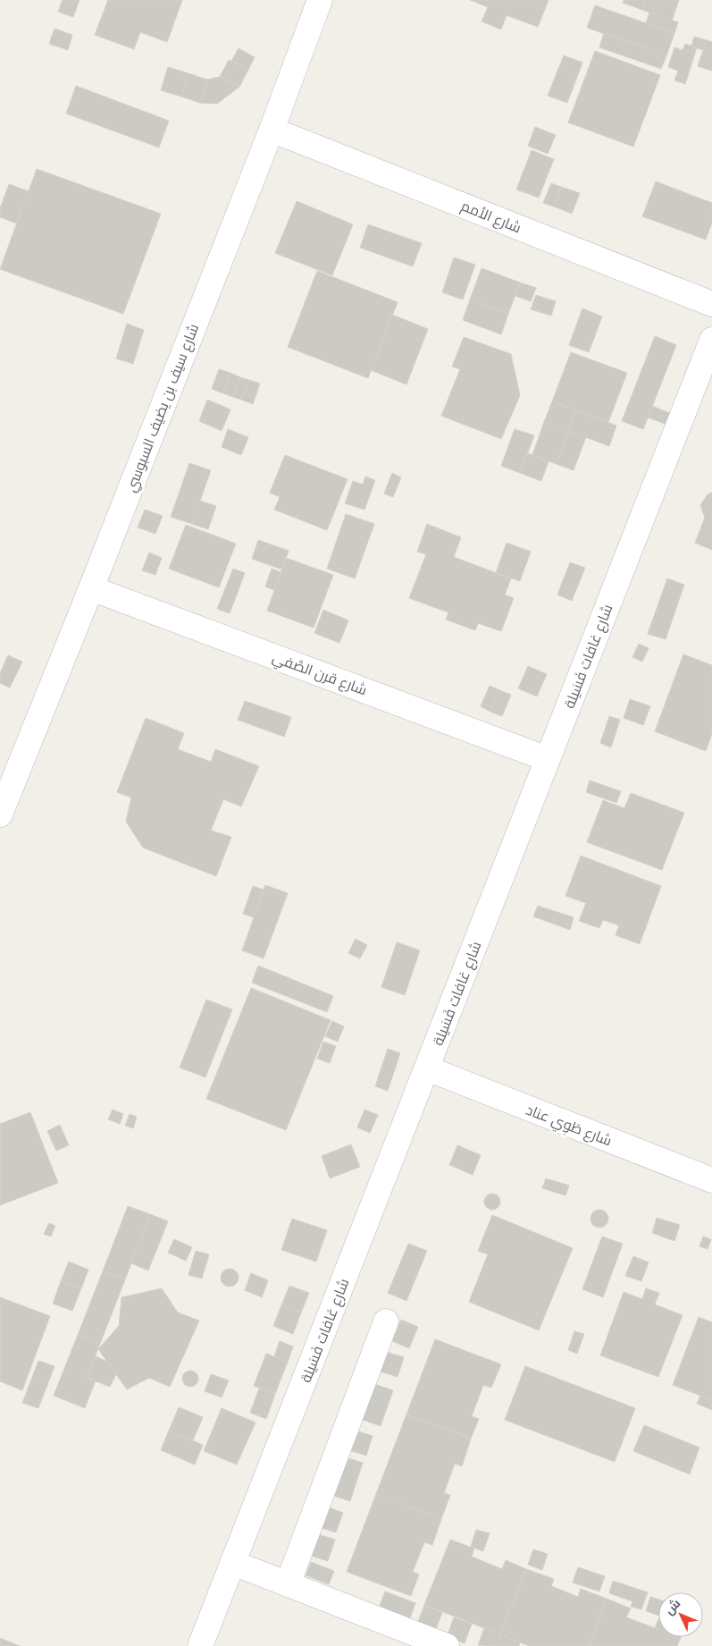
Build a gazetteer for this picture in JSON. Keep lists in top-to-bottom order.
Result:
{
  "streets": {
    "street": [
      "شارع الأمم",
      "شارع سيف بن يضيف السبوسي",
      "شارع غافات فَسَيلة",
      "شارع قرن الصَّفي",
      "شارع طَوِي عناد"
    ]
  },
  "crossings": [
    ["شارع الأمم", "شارع سيف بن يضيف السبوسي"],
    ["شارع سيف بن يضيف السبوسي", "شارع قرن الصَّفي"],
    ["شارع غافات فَسَيلة", "شارع قرن الصَّفي"],
    ["شارع غافات فَسَيلة", "شارع طَوِي عناد"]
  ],
  "north": "top left"
}
